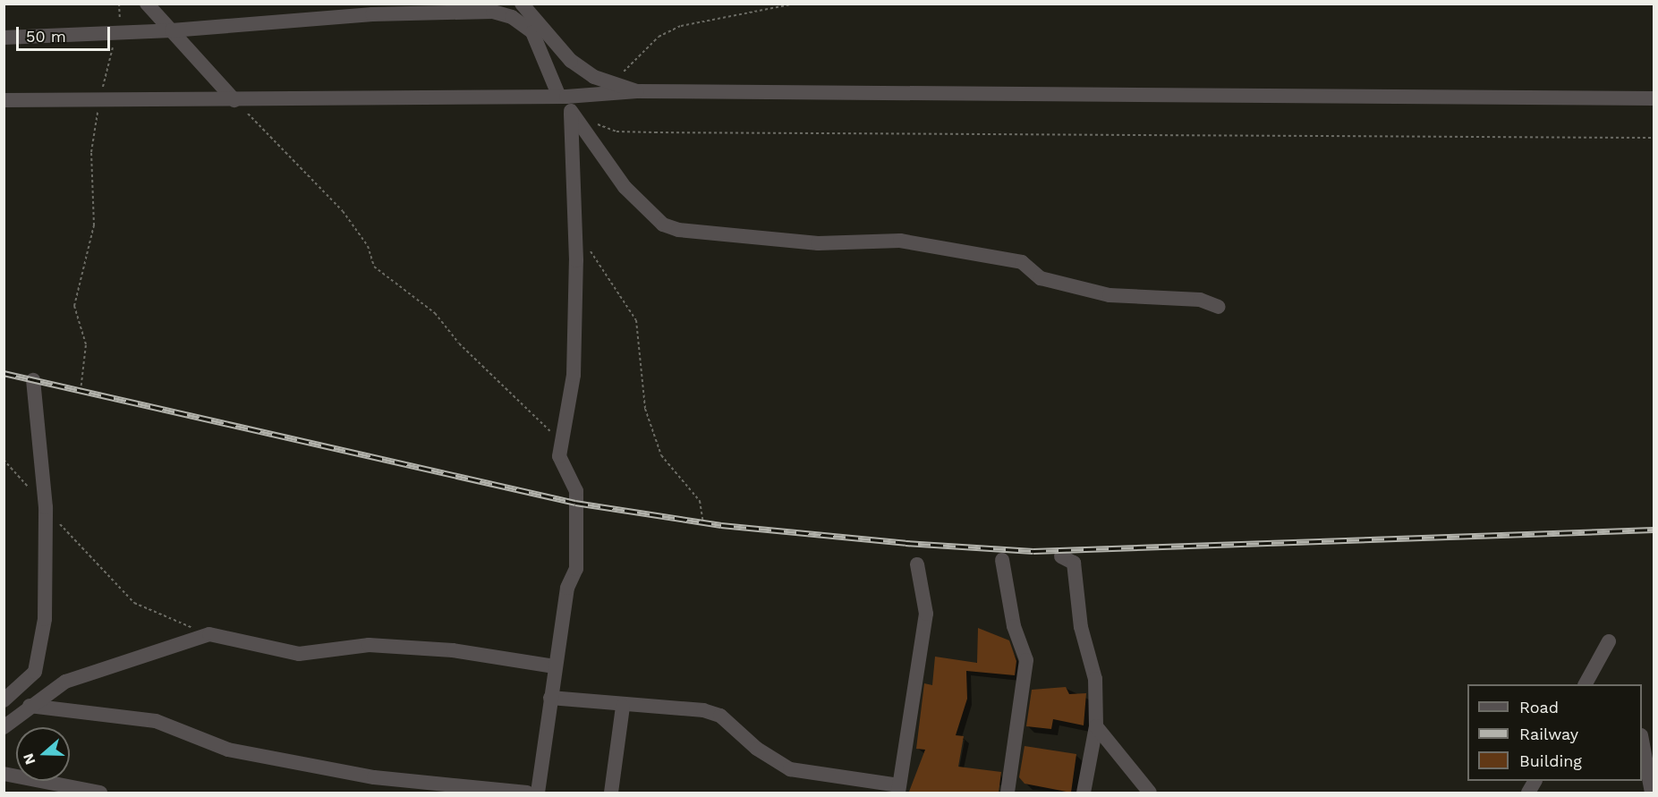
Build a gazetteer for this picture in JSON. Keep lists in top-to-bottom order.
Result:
{
  "legend": ["Road", "Railway", "Building"],
  "scale_bar": "50 m",
  "north": "left"
}
